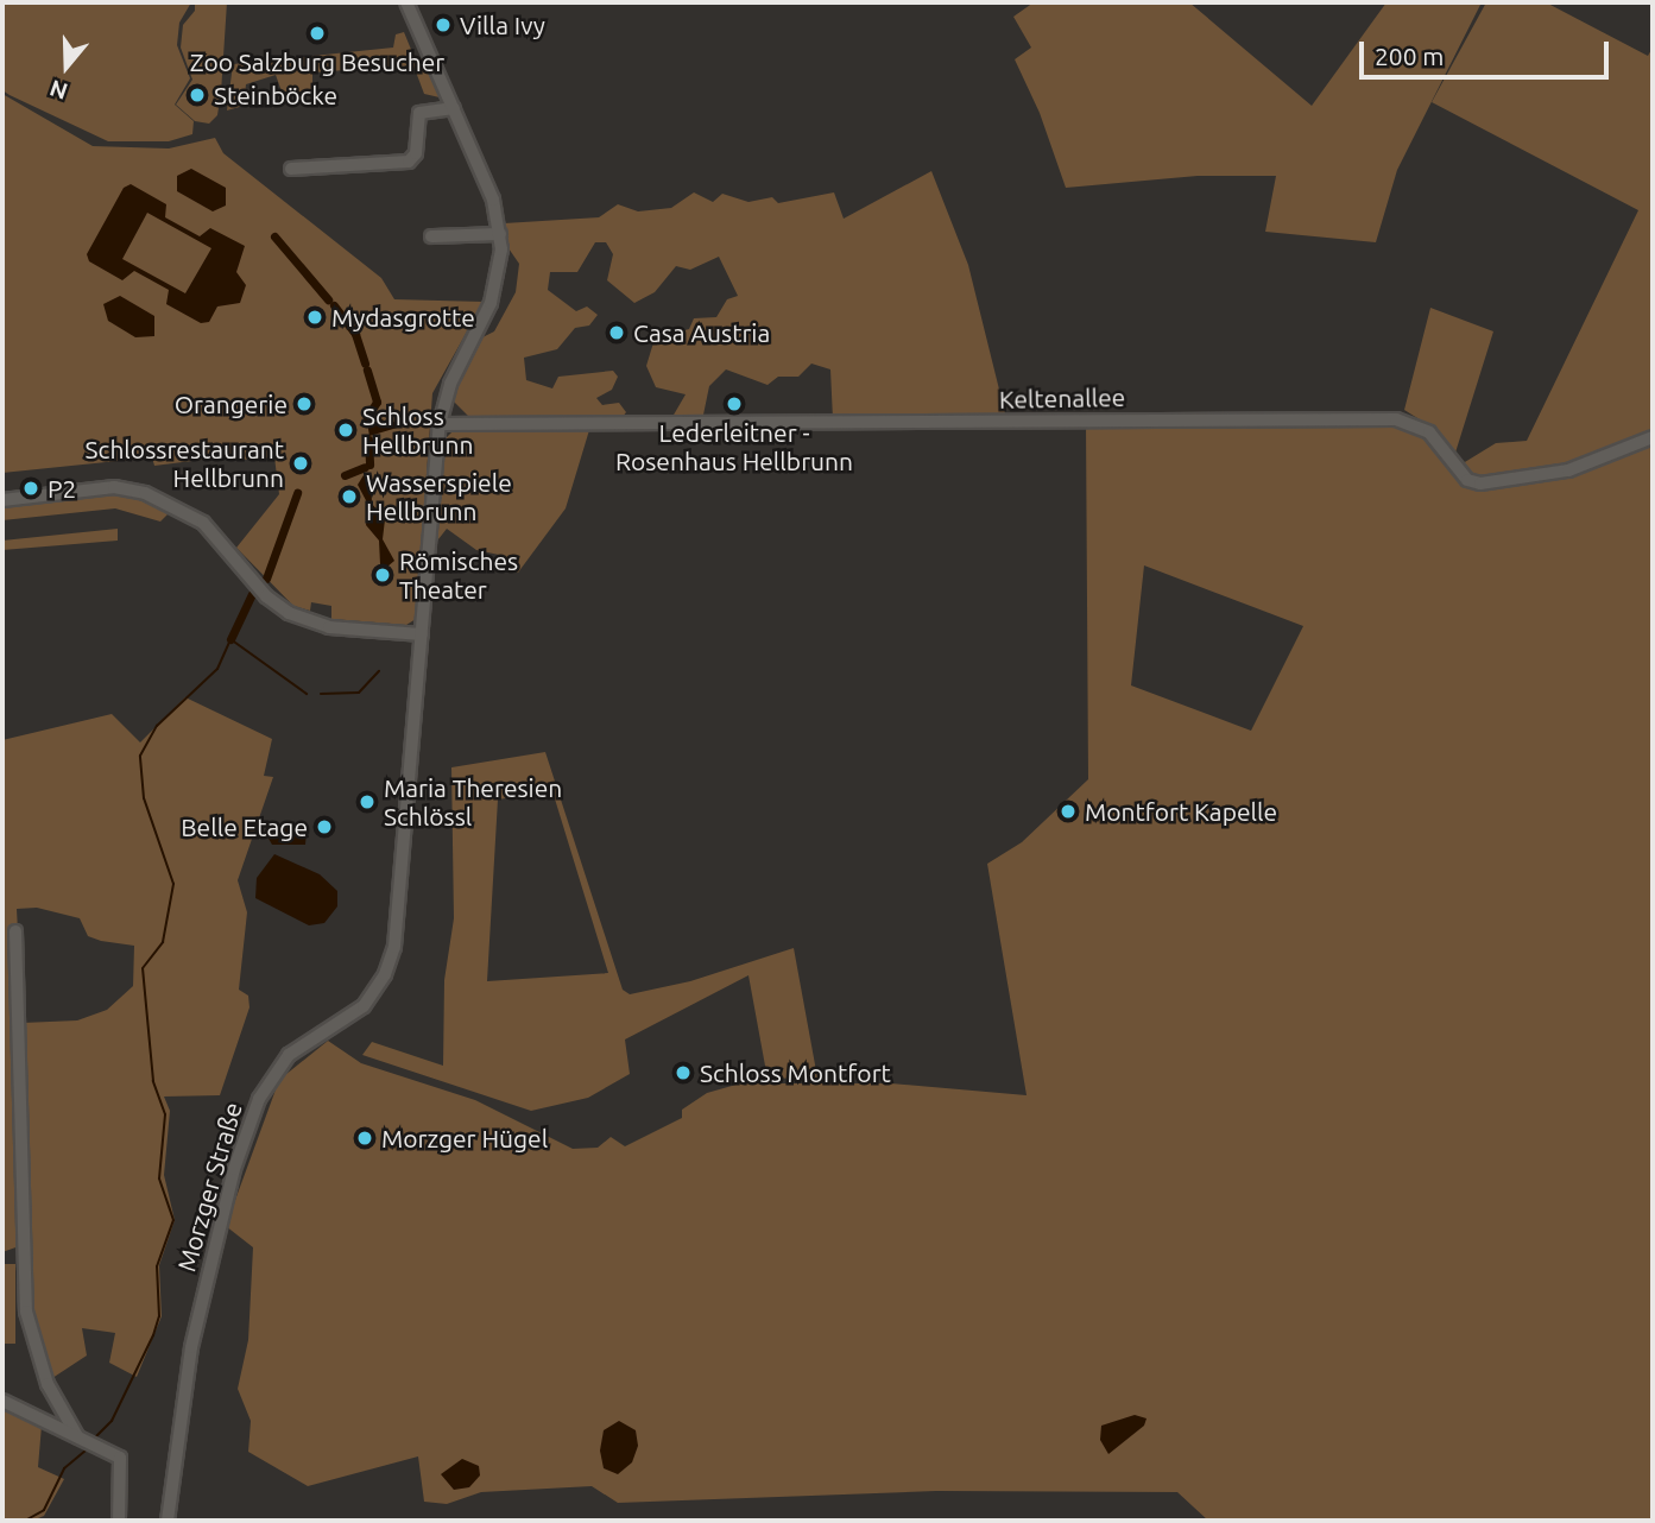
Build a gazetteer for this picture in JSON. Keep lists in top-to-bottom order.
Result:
{
  "streets": {
    "street": ["Keltenallee", "Morzger Straße"]
  },
  "crossings": [
    ["Keltenallee", "Morzger Straße"]
  ],
  "places": [
    "Villa Ivy",
    "Zoo Salzburg Besucher",
    "Steinböcke",
    "Mydasgrotte",
    "Casa Austria",
    "Orangerie",
    "Lederleitner - Rosenhaus Hellbrunn",
    "Schloss Hellbrunn",
    "Schlossrestaurant Hellbrunn",
    "P2",
    "Wasserspiele Hellbrunn",
    "Römisches Theater",
    "Maria Theresien Schlössl",
    "Montfort Kapelle",
    "Belle Etage",
    "Schloss Montfort",
    "Morzger Hügel"
  ],
  "scale_bar": "200 m",
  "north": "bottom"
}
